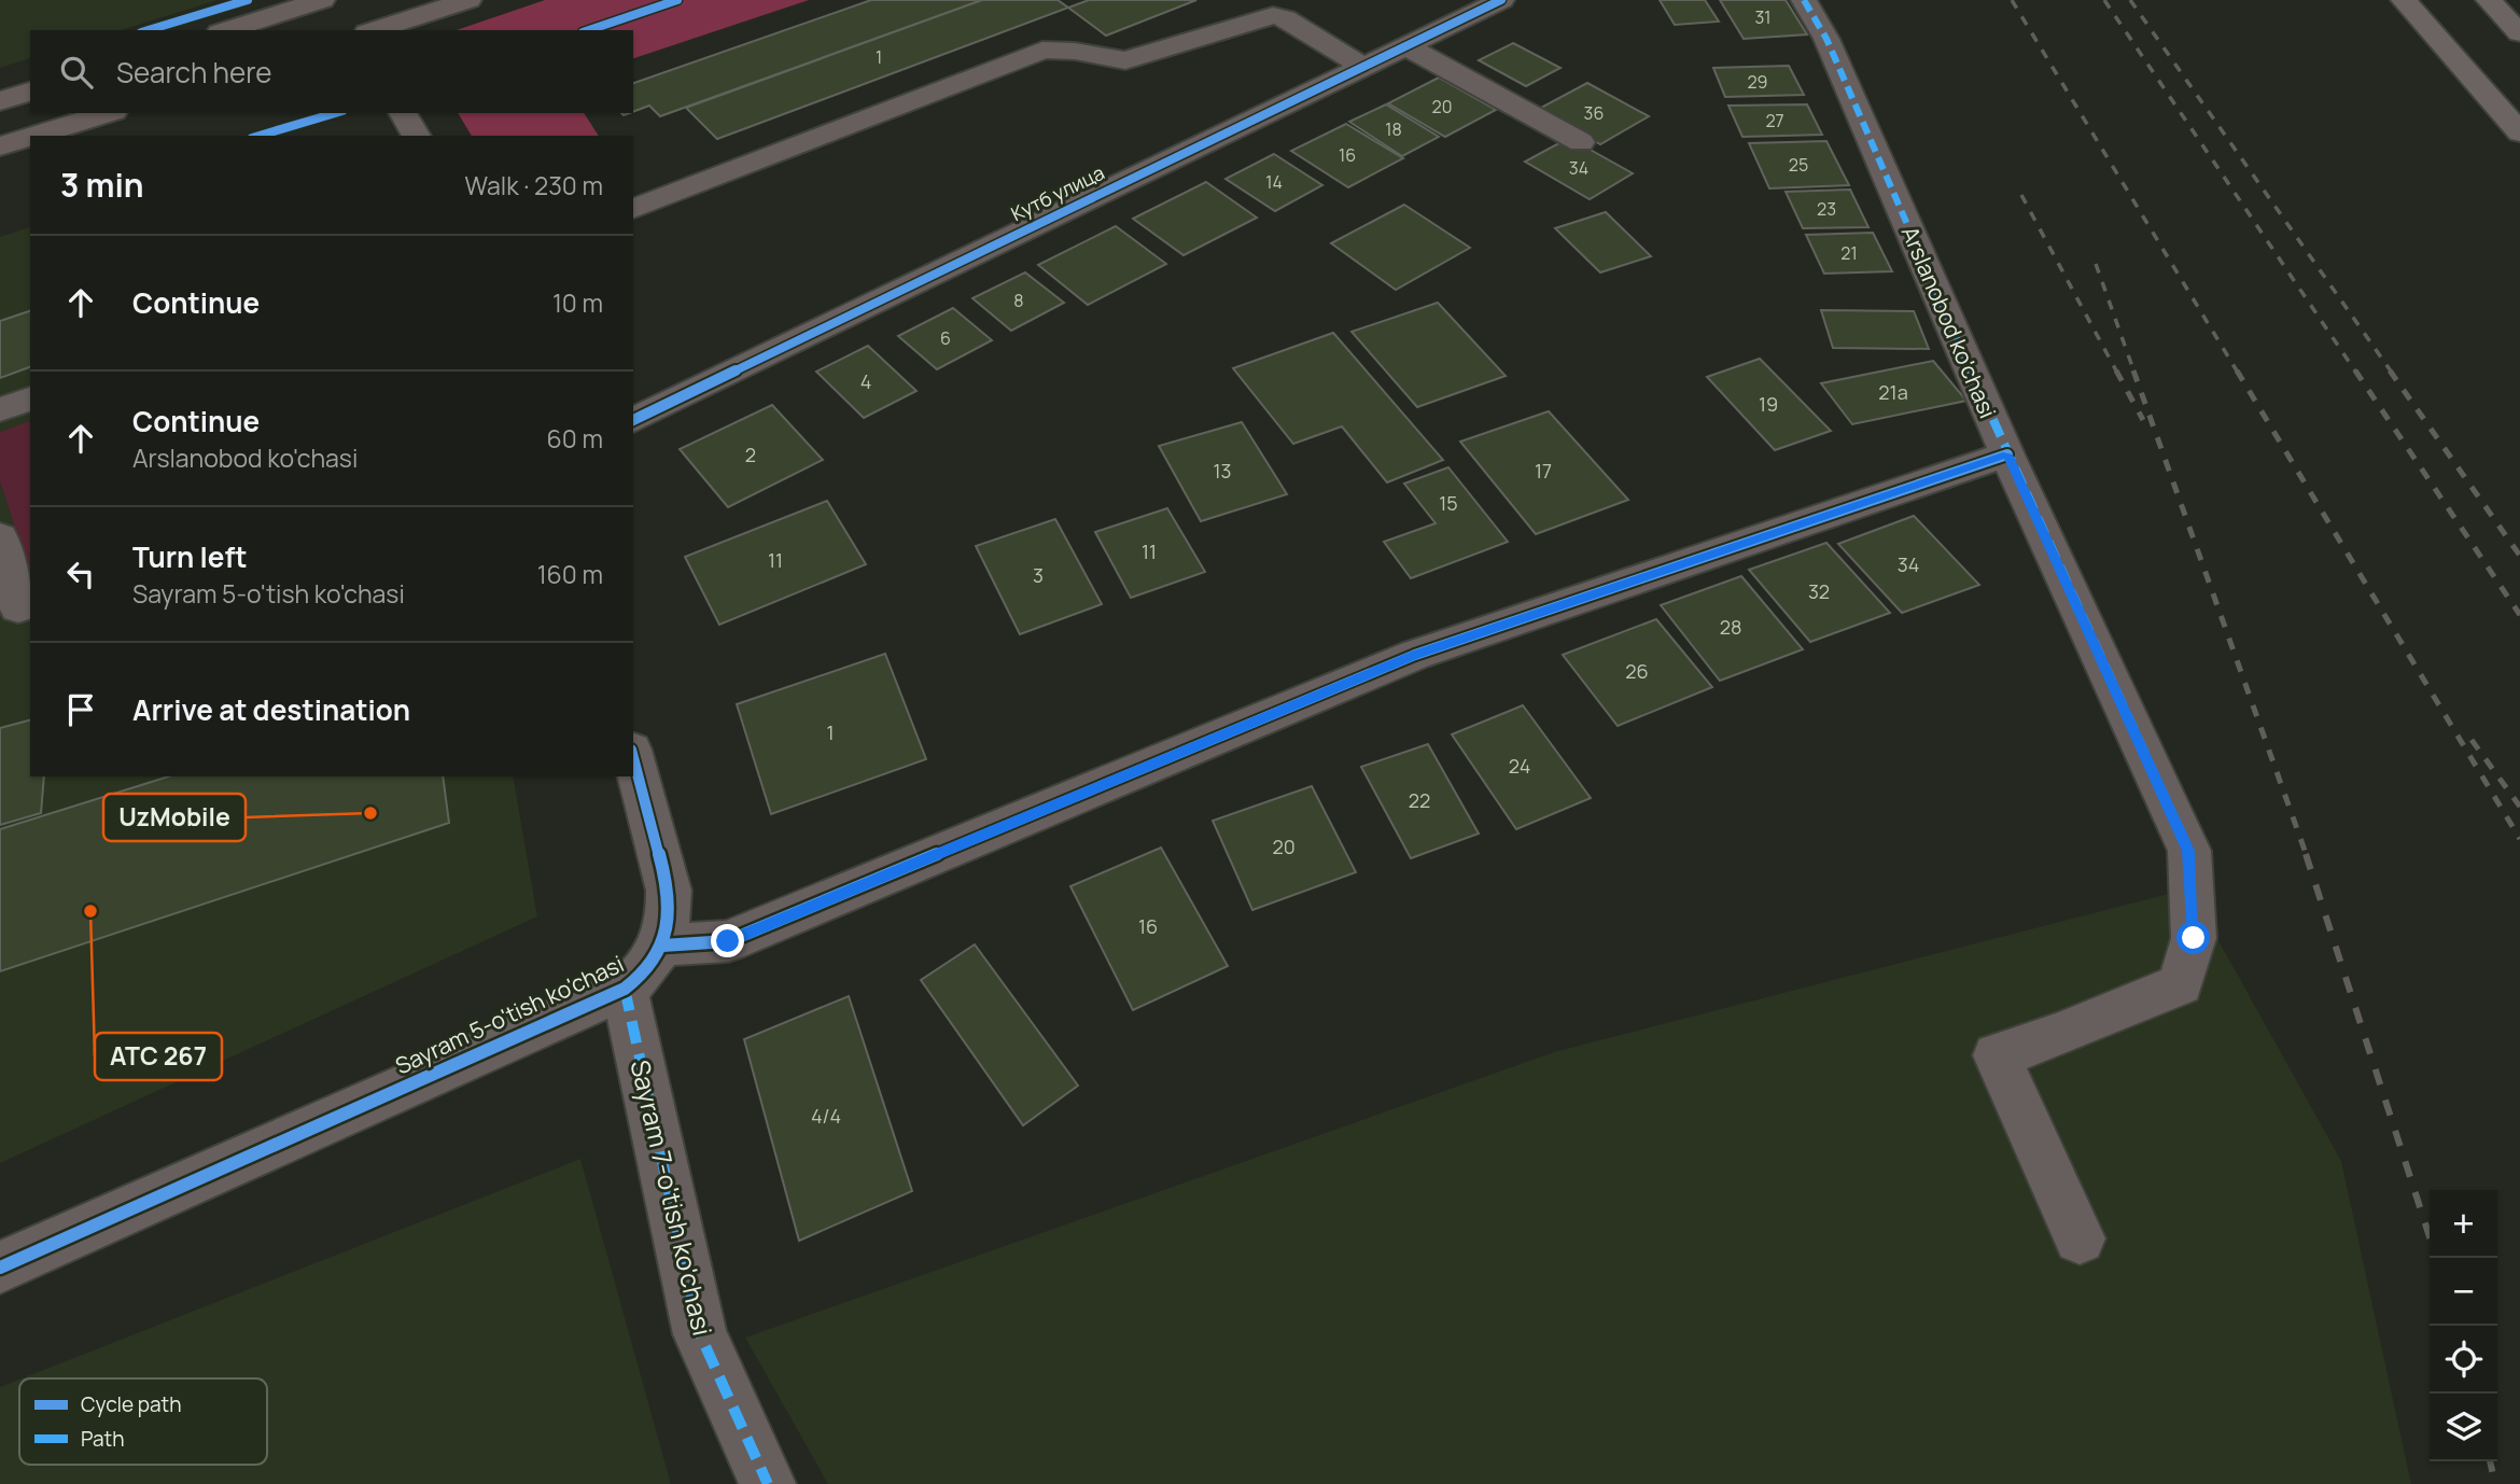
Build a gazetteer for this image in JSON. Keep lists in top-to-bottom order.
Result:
{
  "streets": {
    "street": [
      "Кутб улица",
      "Arslanobod ko'chasi",
      "Sayram 5-o'tish ko'chasi",
      "Sayram 7-o'tish ko'chasi"
    ]
  },
  "crossings": [
    ["Sayram 5-o'tish ko'chasi", "Sayram 7-o'tish ko'chasi"]
  ],
  "places": ["UzMobile", "АТС 267"],
  "house_numbers": [
    "31",
    "1",
    "29",
    "20",
    "36",
    "27",
    "18",
    "16",
    "25",
    "34",
    "14",
    "23",
    "21",
    "8",
    "6",
    "4",
    "21a",
    "19",
    "2",
    "13",
    "17",
    "15",
    "11",
    "11",
    "34",
    "3",
    "32",
    "28",
    "26",
    "1",
    "24",
    "22",
    "20",
    "16",
    "4/4"
  ],
  "legend": ["Cycle path", "Path"],
  "page": {
    "search": "Search here",
    "heading": ["3 min", "Walk · 230 m"],
    "list": [
      ["Continue", "10 m"],
      ["Continue", "Arslanobod ko'chasi", "60 m"],
      ["Turn left", "Sayram 5-o'tish ko'chasi", "160 m"],
      "Arrive at destination"
    ],
    "map_buttons": ["+", "−"]
  }
}
